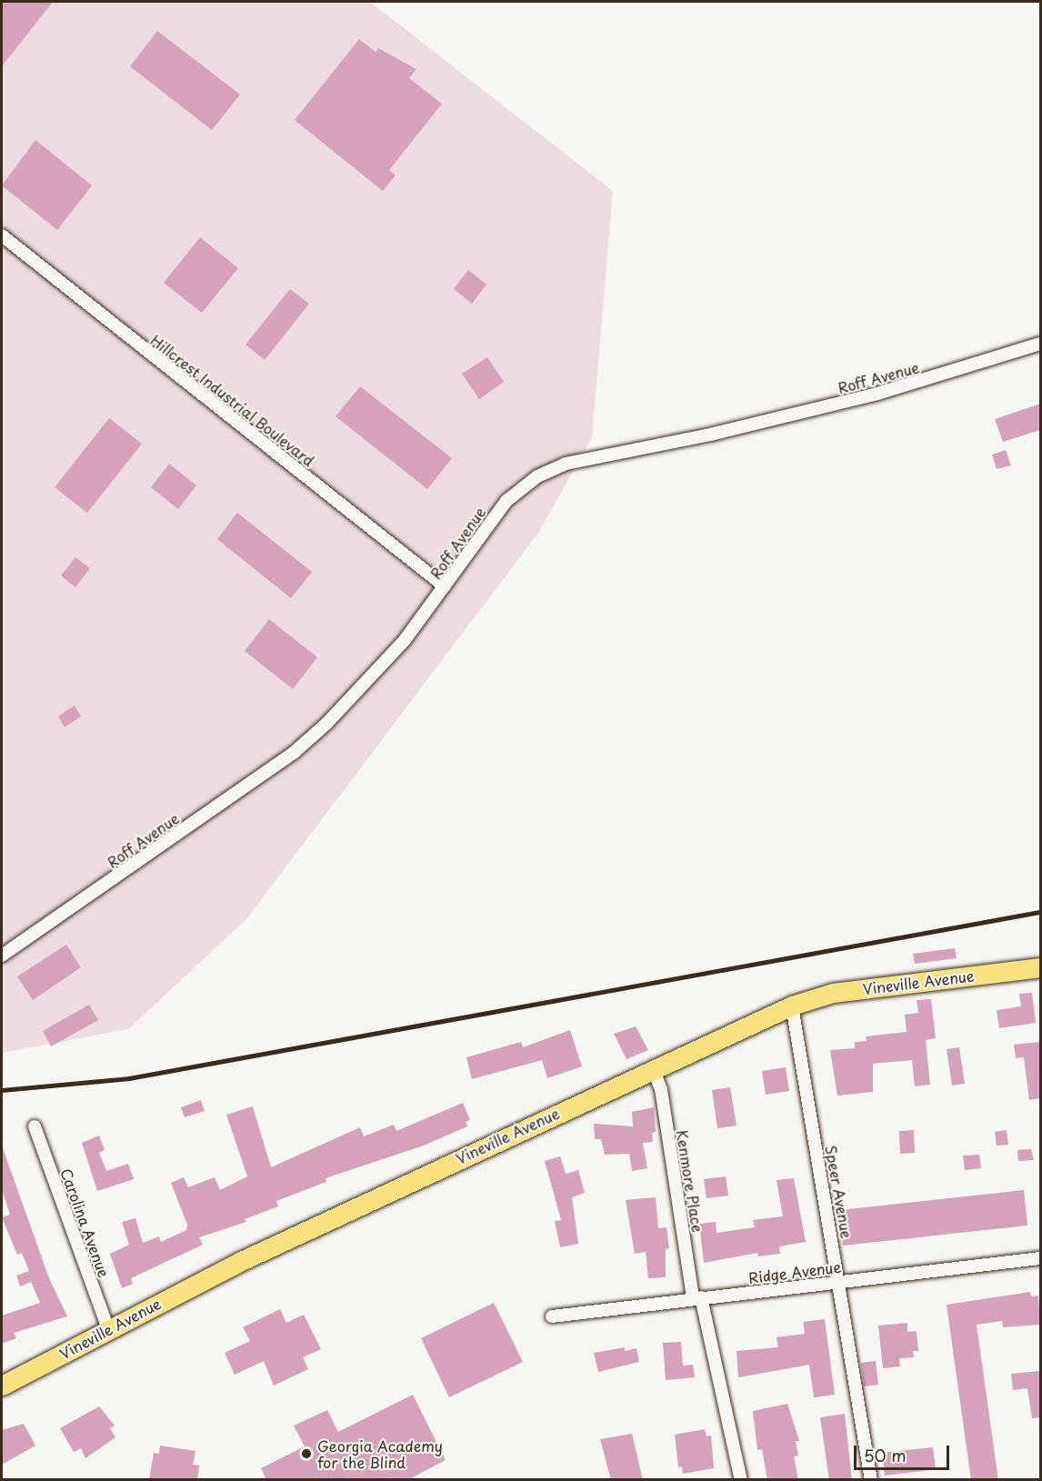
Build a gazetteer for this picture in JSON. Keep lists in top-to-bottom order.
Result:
{
  "streets": {
    "main road": ["Vineville Avenue"],
    "street": [
      "Roff Avenue",
      "Hillcrest Industrial Boulevard",
      "Kenmore Place",
      "Speer Avenue",
      "Carolina Avenue",
      "Ridge Avenue"
    ]
  },
  "crossings": [
    ["Roff Avenue", "Hillcrest Industrial Boulevard"],
    ["Vineville Avenue", "Kenmore Place"],
    ["Vineville Avenue", "Speer Avenue"],
    ["Vineville Avenue", "Carolina Avenue"],
    ["Kenmore Place", "Ridge Avenue"],
    ["Speer Avenue", "Ridge Avenue"]
  ],
  "places": ["Georgia Academy for the Blind"],
  "scale_bar": "50 m"
}
